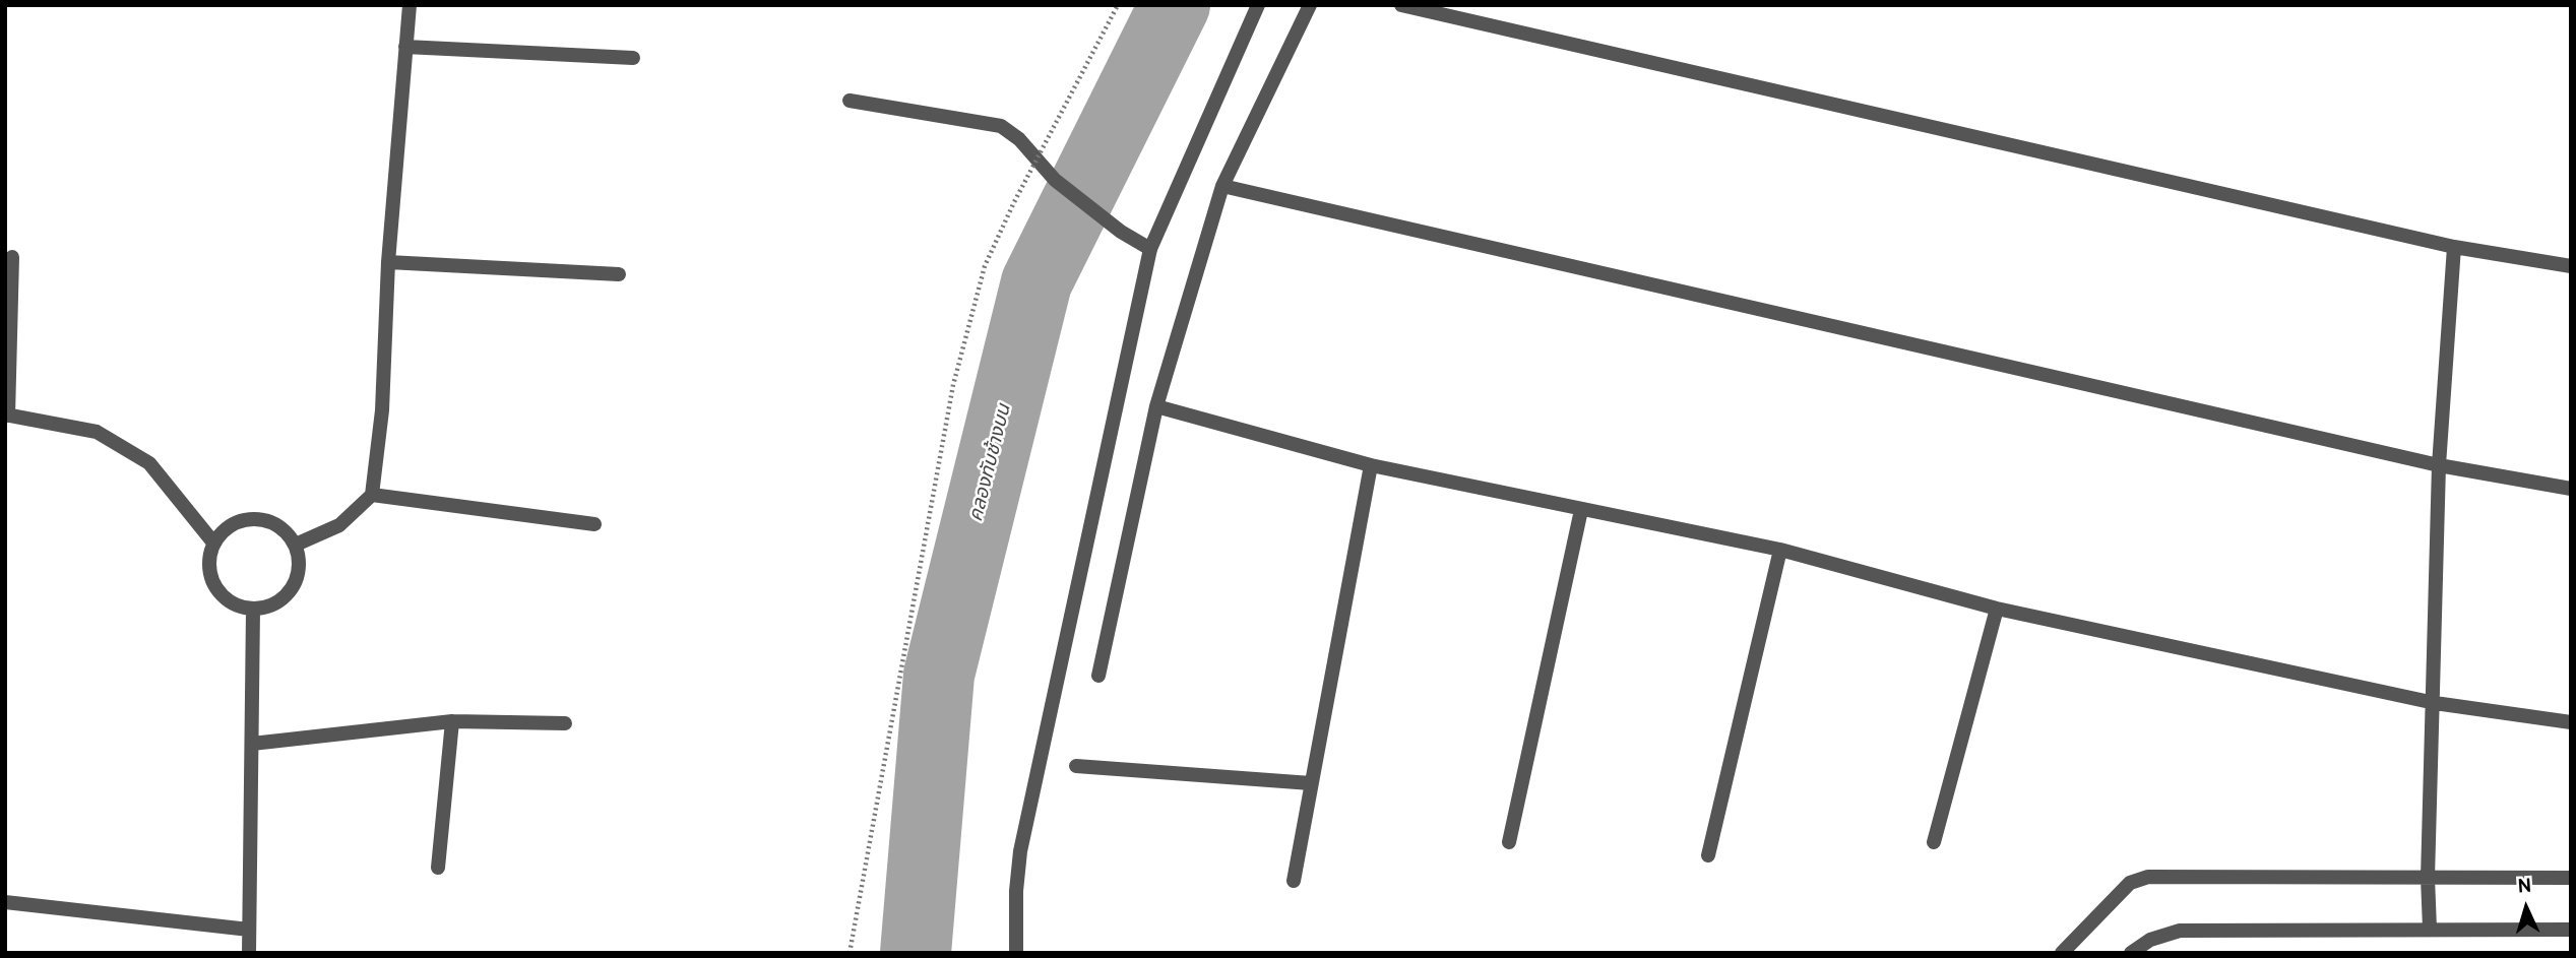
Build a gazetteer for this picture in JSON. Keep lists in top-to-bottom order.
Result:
{
  "water": ["คลองทับช้างบน"],
  "north": "top"
}
